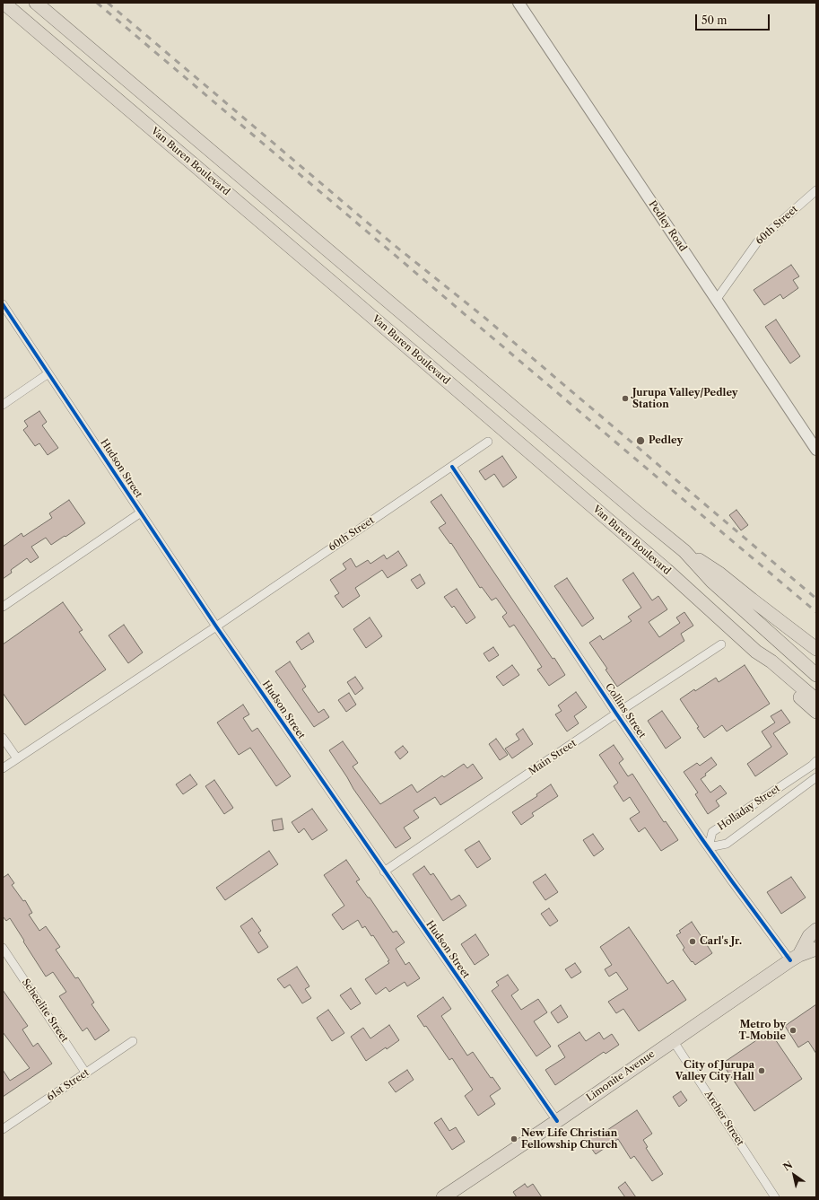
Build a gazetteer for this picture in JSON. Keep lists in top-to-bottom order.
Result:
{
  "streets": {
    "main road": ["Van Buren Boulevard", "Limonite Avenue"],
    "street": [
      "60th Street",
      "Pedley Road",
      "Hudson Street",
      "Collins Street",
      "Main Street",
      "Holladay Street",
      "Scheelite Street",
      "61st Street",
      "Archer Street"
    ]
  },
  "crossings": [
    ["60th Street", "Pedley Road"],
    ["60th Street", "Hudson Street"],
    ["60th Street", "Collins Street"],
    ["Hudson Street", "Main Street"],
    ["Hudson Street", "Limonite Avenue"],
    ["Collins Street", "Main Street"],
    ["Collins Street", "Holladay Street"],
    ["Collins Street", "Limonite Avenue"],
    ["Scheelite Street", "61st Street"],
    ["Limonite Avenue", "Archer Street"]
  ],
  "places": [
    "Jurupa Valley/Pedley Station",
    "Pedley",
    "Carl's Jr.",
    "Metro by T-Mobile",
    "City of Jurupa Valley City Hall",
    "New Life Christian Fellowship Church"
  ],
  "scale_bar": "50 m",
  "north": "top left"
}
